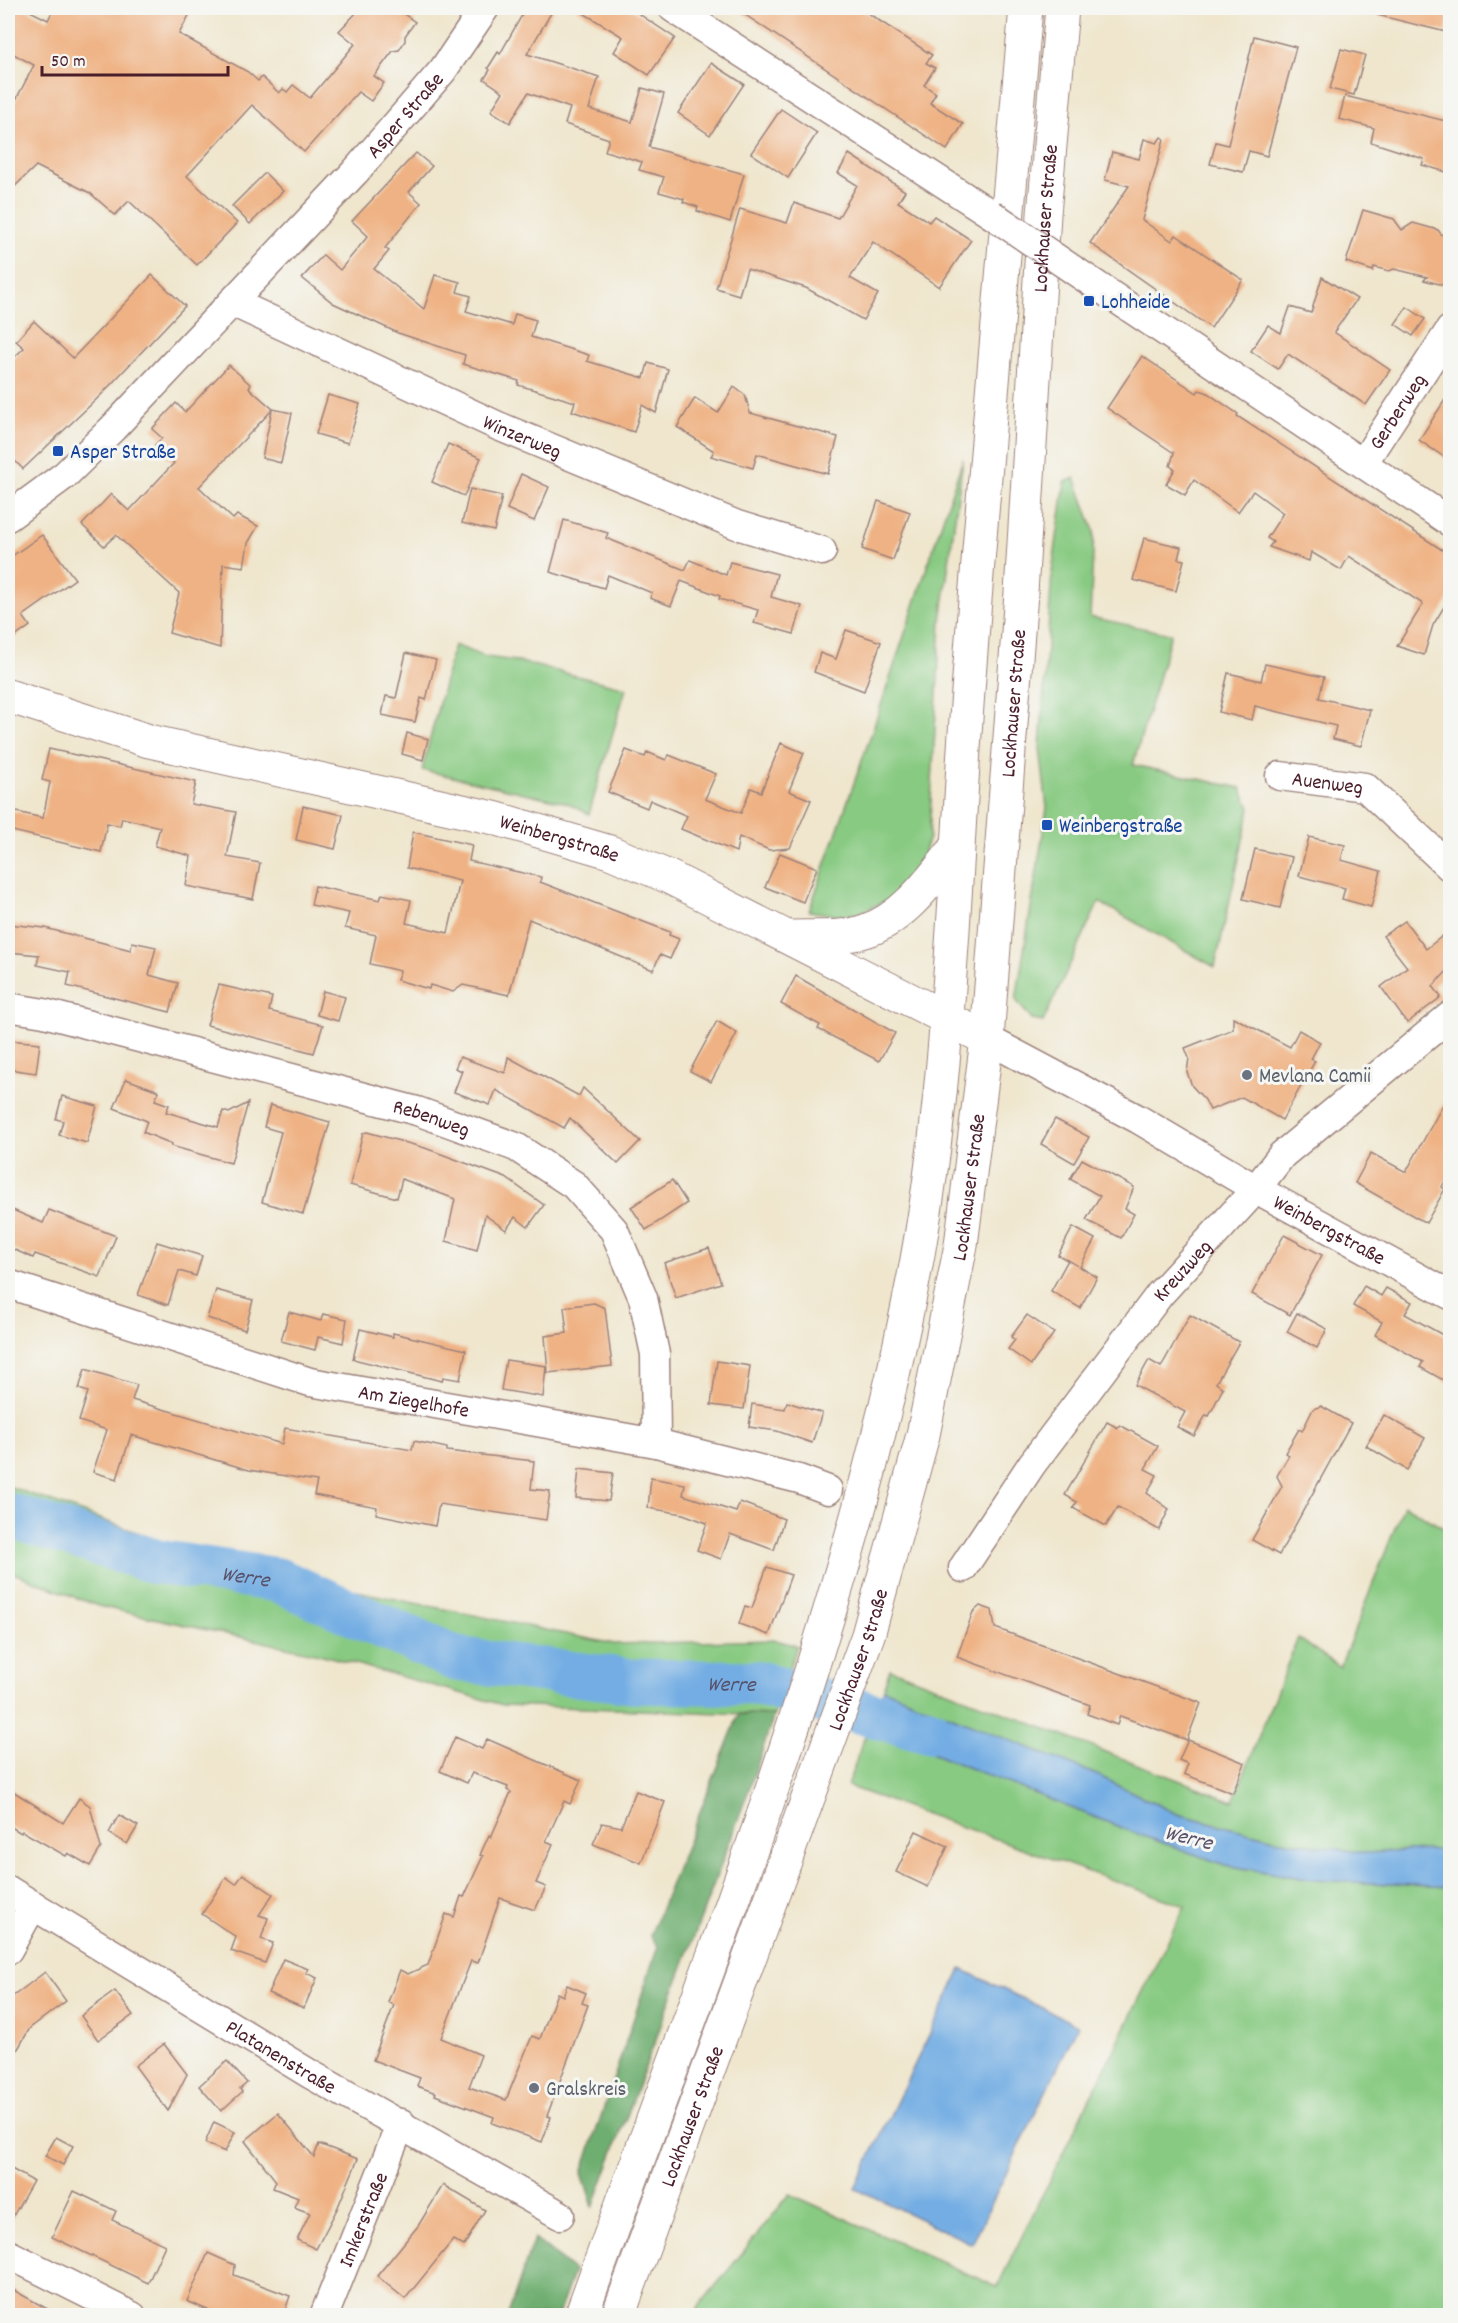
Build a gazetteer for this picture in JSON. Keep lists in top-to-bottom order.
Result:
{
  "streets": {
    "main road": ["Lockhauser Straße", "Weinbergstraße"],
    "street": [
      "Asper Straße",
      "Gerberweg",
      "Winzerweg",
      "Auenweg",
      "Rebenweg",
      "Kreuzweg",
      "Am Ziegelhofe",
      "Platanenstraße",
      "Imkerstraße"
    ]
  },
  "crossings": [
    ["Asper Straße", "Winzerweg"],
    ["Lockhauser Straße", "Weinbergstraße"],
    ["Weinbergstraße", "Kreuzweg"],
    ["Rebenweg", "Am Ziegelhofe"],
    ["Platanenstraße", "Imkerstraße"]
  ],
  "water": ["Werre"],
  "places": {
    "transit": ["Lohheide", "Asper Straße", "Weinbergstraße"],
    "other": ["Mevlana Camii", "Gralskreis"]
  },
  "scale_bar": "50 m"
}
